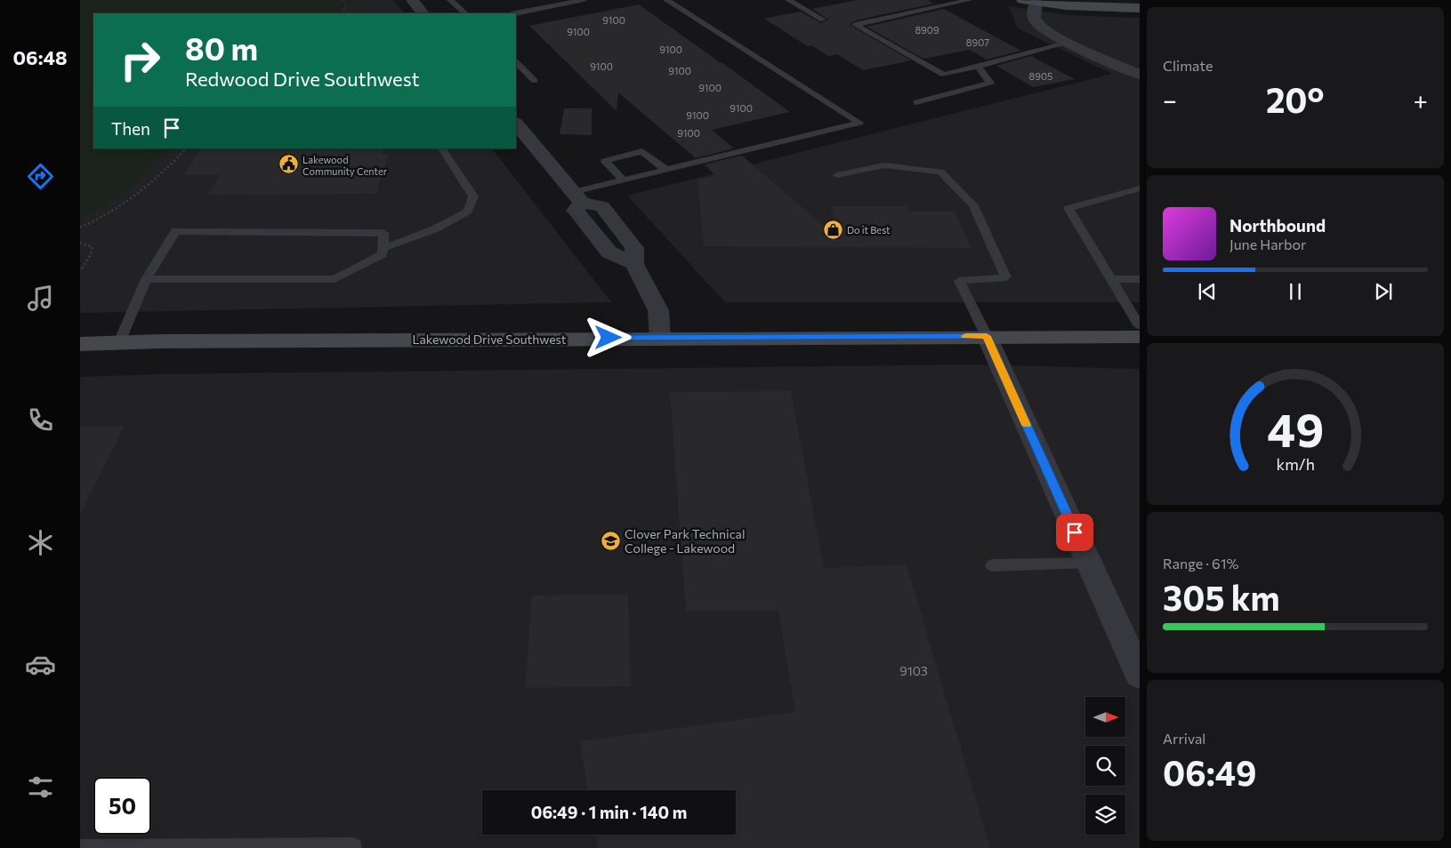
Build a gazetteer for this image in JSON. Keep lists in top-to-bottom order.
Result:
{
  "streets": {
    "main road": ["Lakewood Drive Southwest"]
  },
  "places": {
    "public building": ["Lakewood Community Center"],
    "shop": ["Do it Best"],
    "school or university": ["Clover Park Technical College - Lakewood"]
  },
  "house_numbers": [
    "9100",
    "8909",
    "9100",
    "8907",
    "9100",
    "9100",
    "9100",
    "8905",
    "9100",
    "9100",
    "9100",
    "9100",
    "9103"
  ],
  "north": "right",
  "page": {
    "tabs": "06:48",
    "tile": [
      "Climate",
      ["Range · 61%", "305 km"],
      ["Arrival", "06:49"]
    ],
    "turn": ["80 m", "Redwood Drive Southwest"],
    "heat": ["−", "20°", "+"],
    "then": "Then",
    "song": ["Northbound", "June Harbor"],
    "limit": "50",
    "trip": "06:49 · 1 min · 140 m",
    "gauge": ["49", "km/h"]
  }
}
